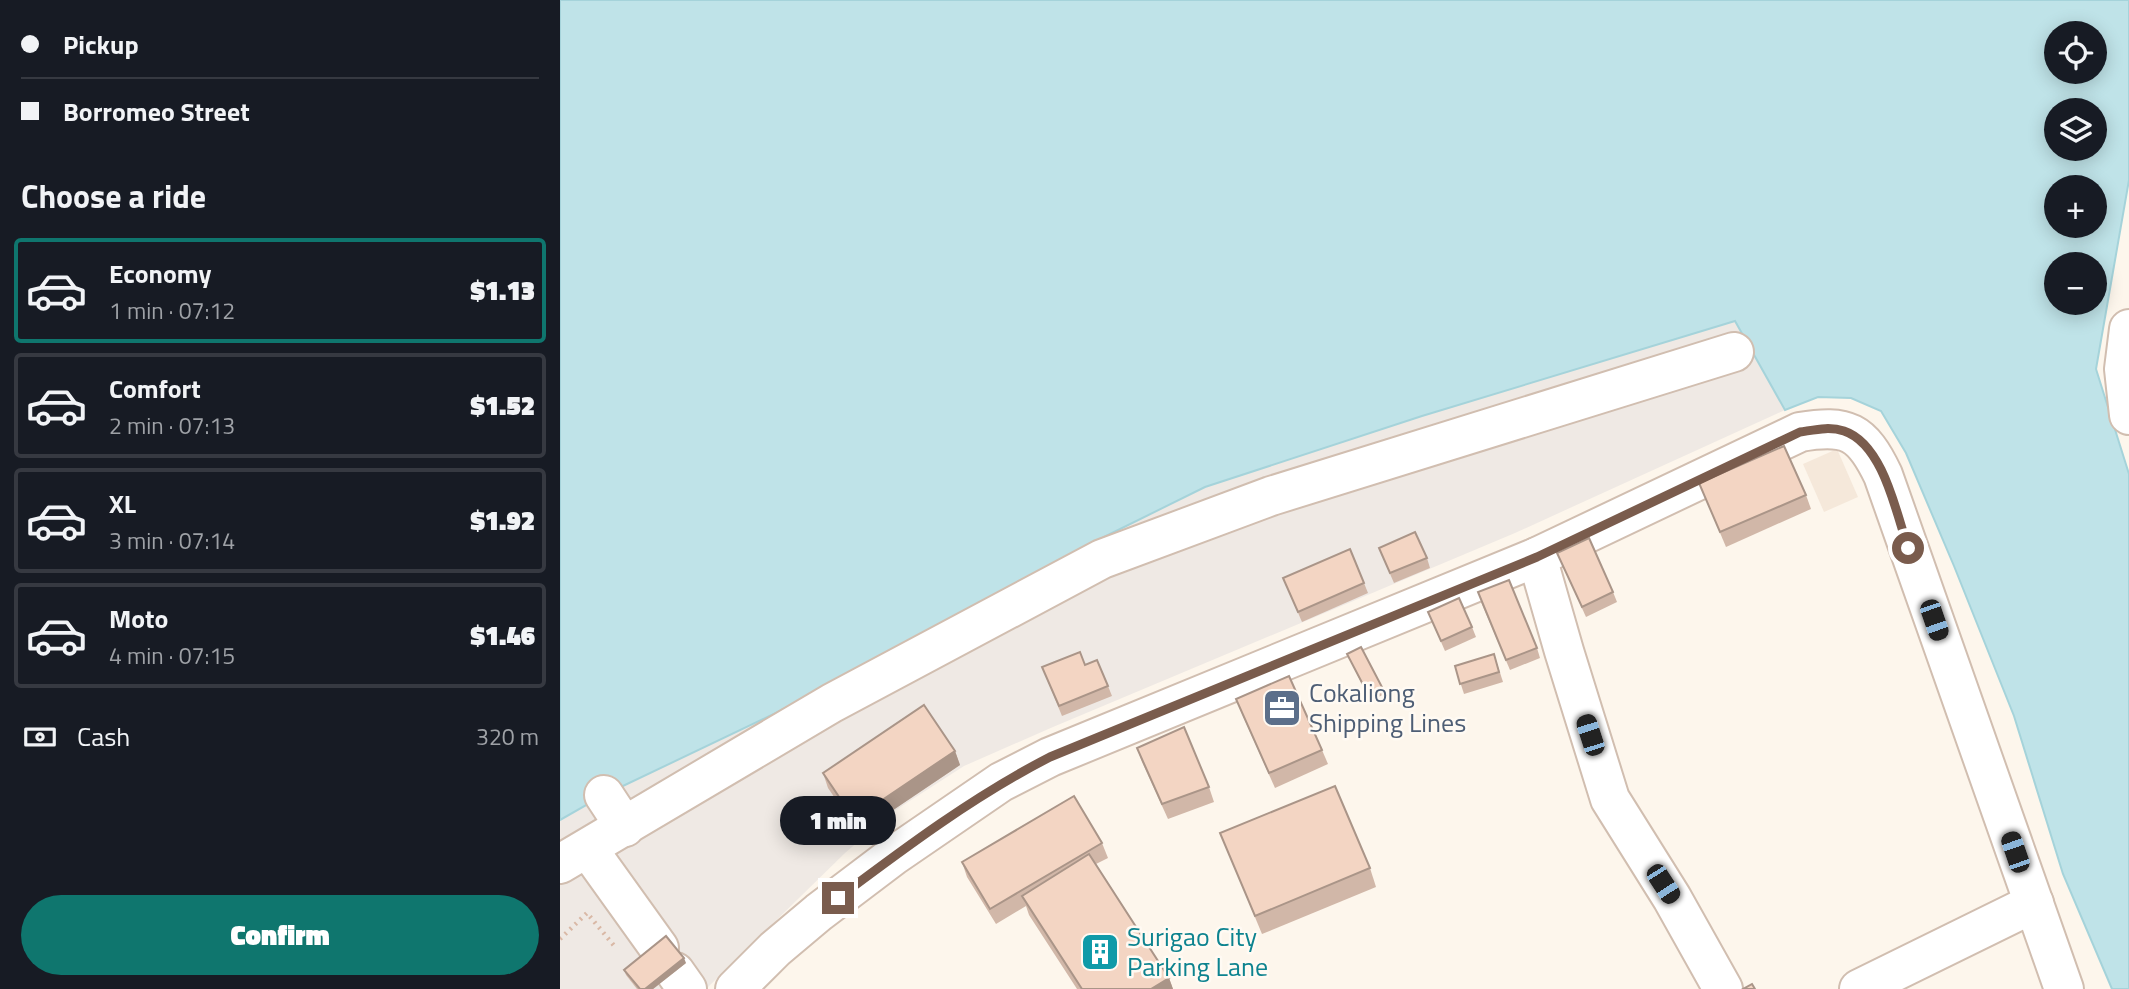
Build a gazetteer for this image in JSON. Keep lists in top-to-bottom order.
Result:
{
  "places": {
    "office": ["Cokaliong Shipping Lines"],
    "building": ["Surigao City Parking Lane"]
  },
  "page": {
    "banner": ["Pickup", "Borromeo Street"],
    "map_buttons": ["+", "−"],
    "heading": "Choose a ride",
    "list": [
      {
        "name": "Economy",
        "note": "1 min · 07:12",
        "value": "$1.13"
      },
      {
        "name": "Comfort",
        "note": "2 min · 07:13",
        "value": "$1.52"
      },
      {
        "name": "XL",
        "note": "3 min · 07:14",
        "value": "$1.92"
      },
      {
        "name": "Moto",
        "note": "4 min · 07:15",
        "value": "$1.46"
      }
    ],
    "pay": ["Cash", "320 m"],
    "bubble": "1 min",
    "buttons": "Confirm"
  }
}
